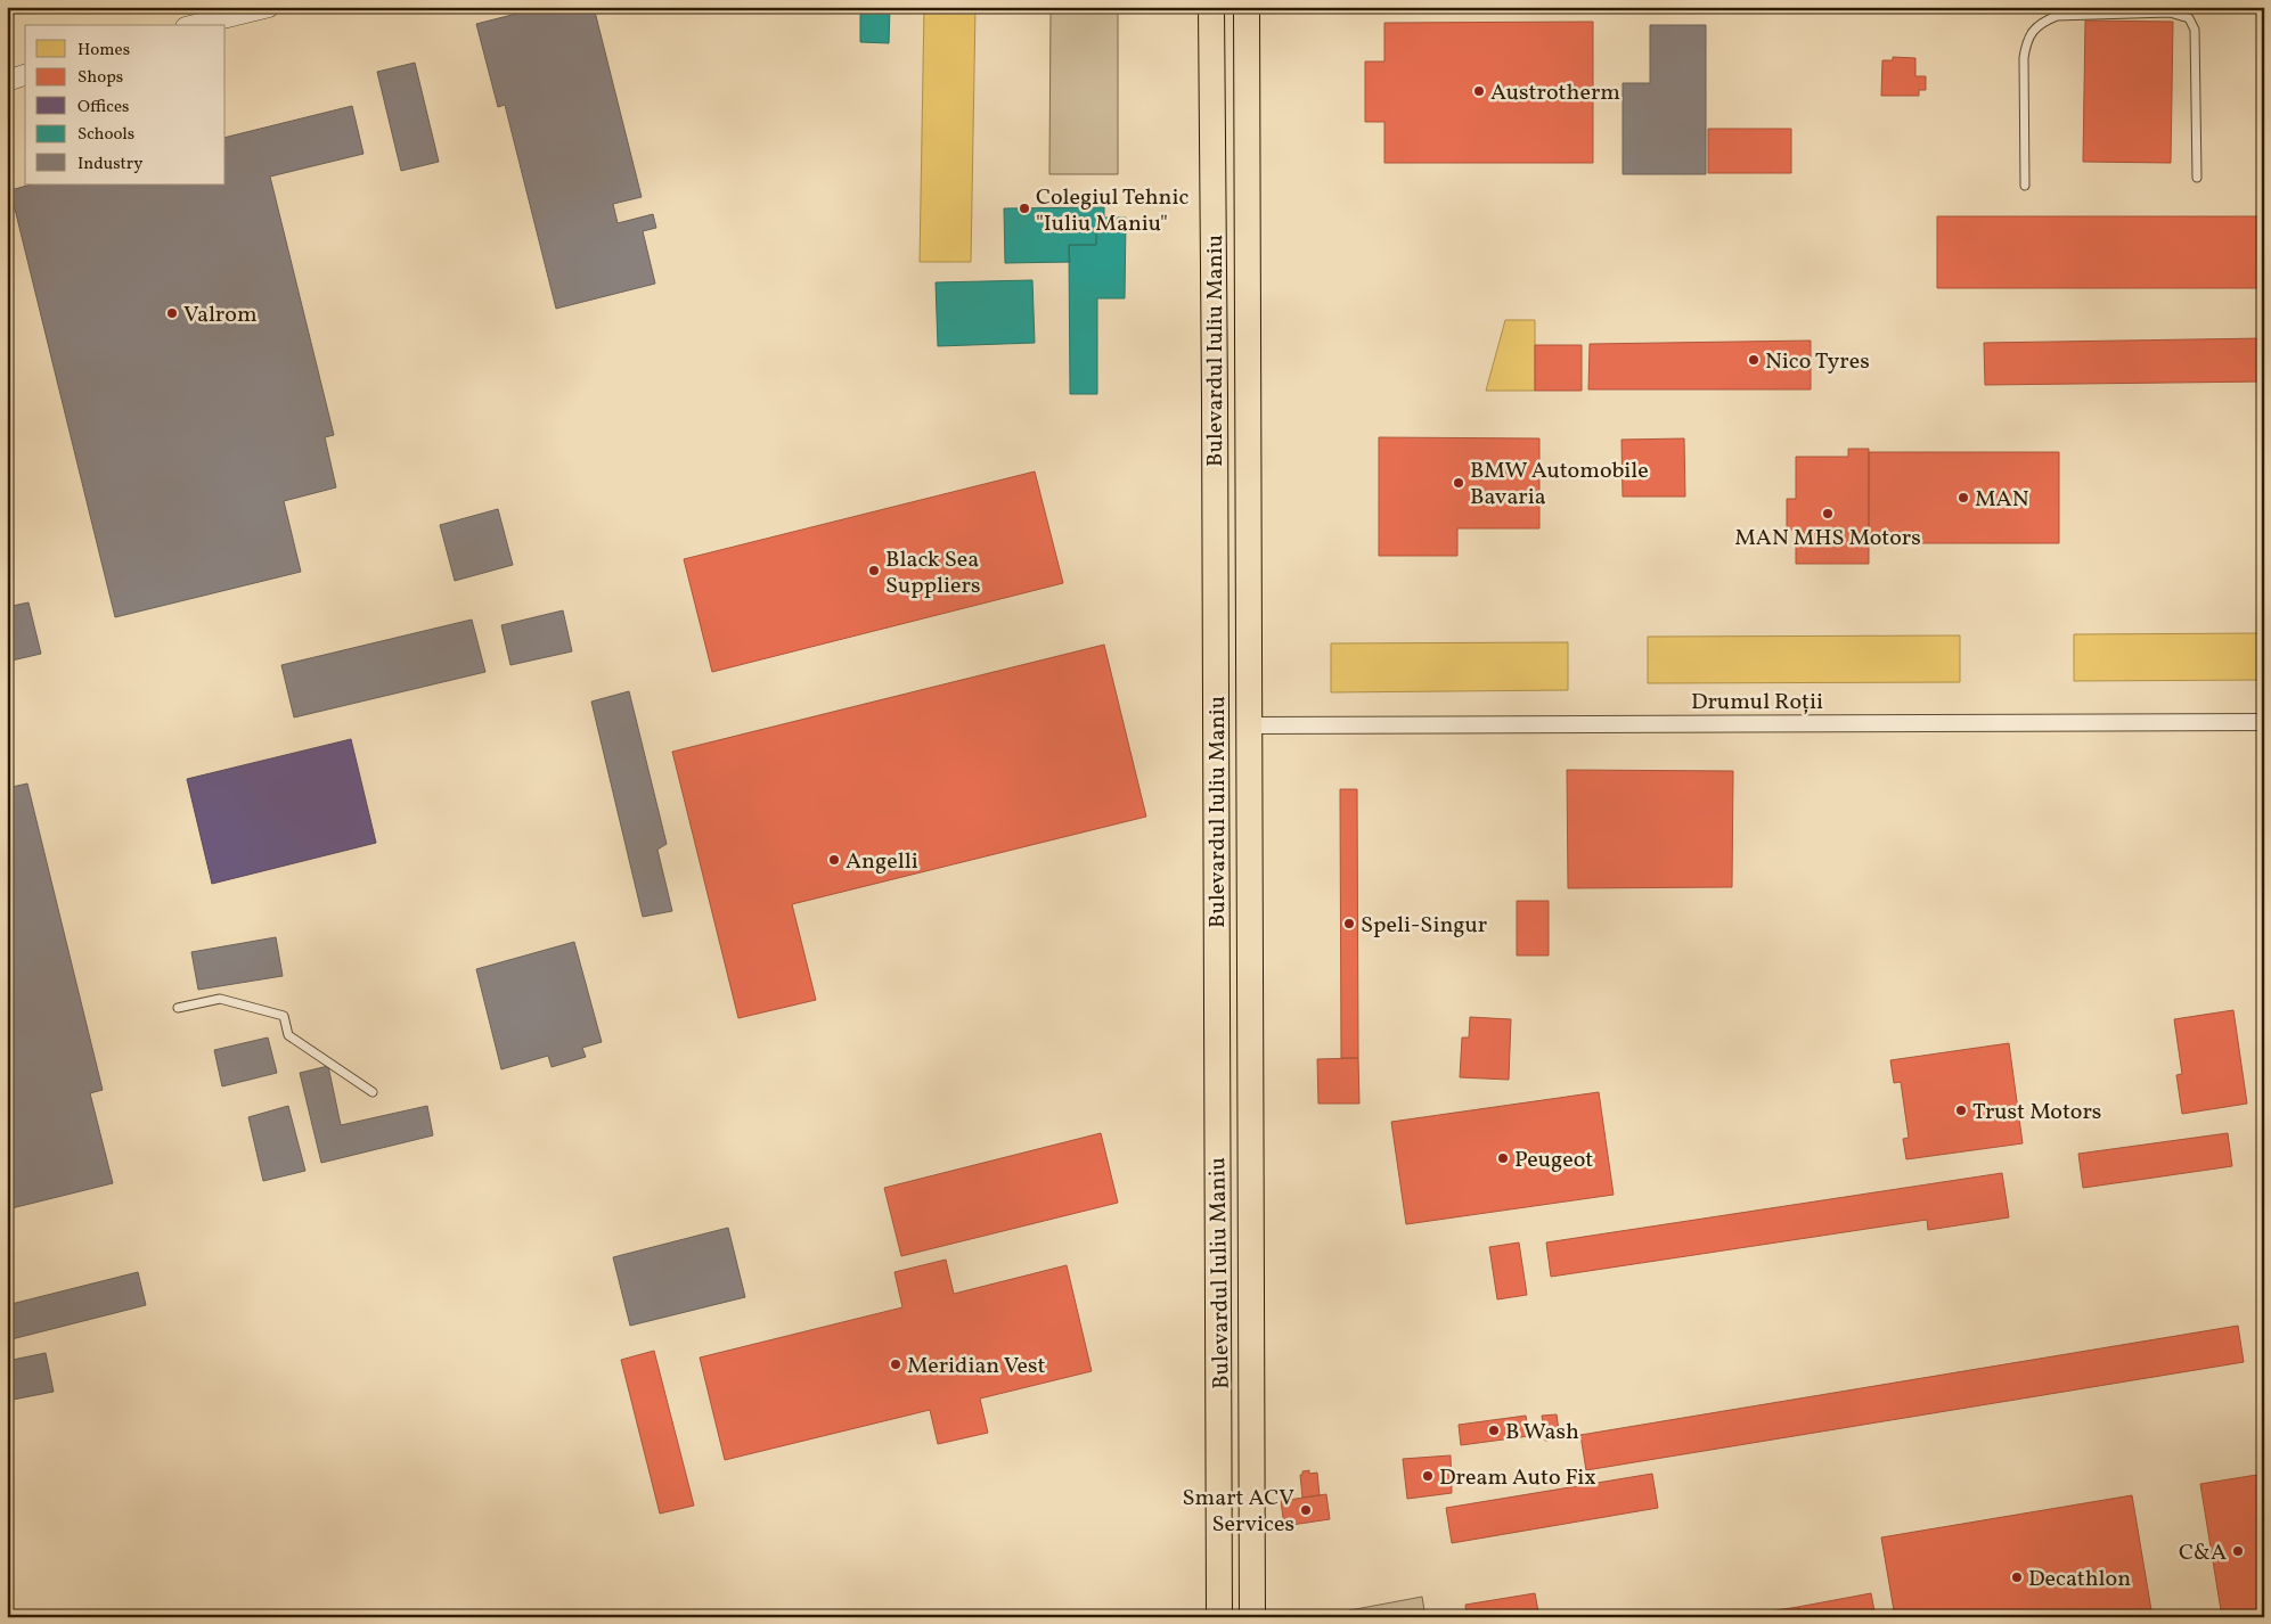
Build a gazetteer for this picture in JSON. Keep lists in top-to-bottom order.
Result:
{
  "streets": {
    "main road": ["Bulevardul Iuliu Maniu"],
    "street": ["Drumul Roții"]
  },
  "crossings": [
    ["Bulevardul Iuliu Maniu", "Drumul Roții"]
  ],
  "places": [
    "Austrotherm",
    "Colegiul Tehnic \"Iuliu Maniu\"",
    "Valrom",
    "Nico Tyres",
    "BMW Automobile Bavaria",
    "MAN",
    "MAN MHS Motors",
    "Black Sea Suppliers",
    "Angelli",
    "Speli-Singur",
    "Trust Motors",
    "Peugeot",
    "Meridian Vest",
    "B Wash",
    "Dream Auto Fix",
    "Smart ACV Services",
    "C&A",
    "Decathlon"
  ],
  "legend": [
    "Homes",
    "Shops",
    "Offices",
    "Schools",
    "Industry"
  ]
}
